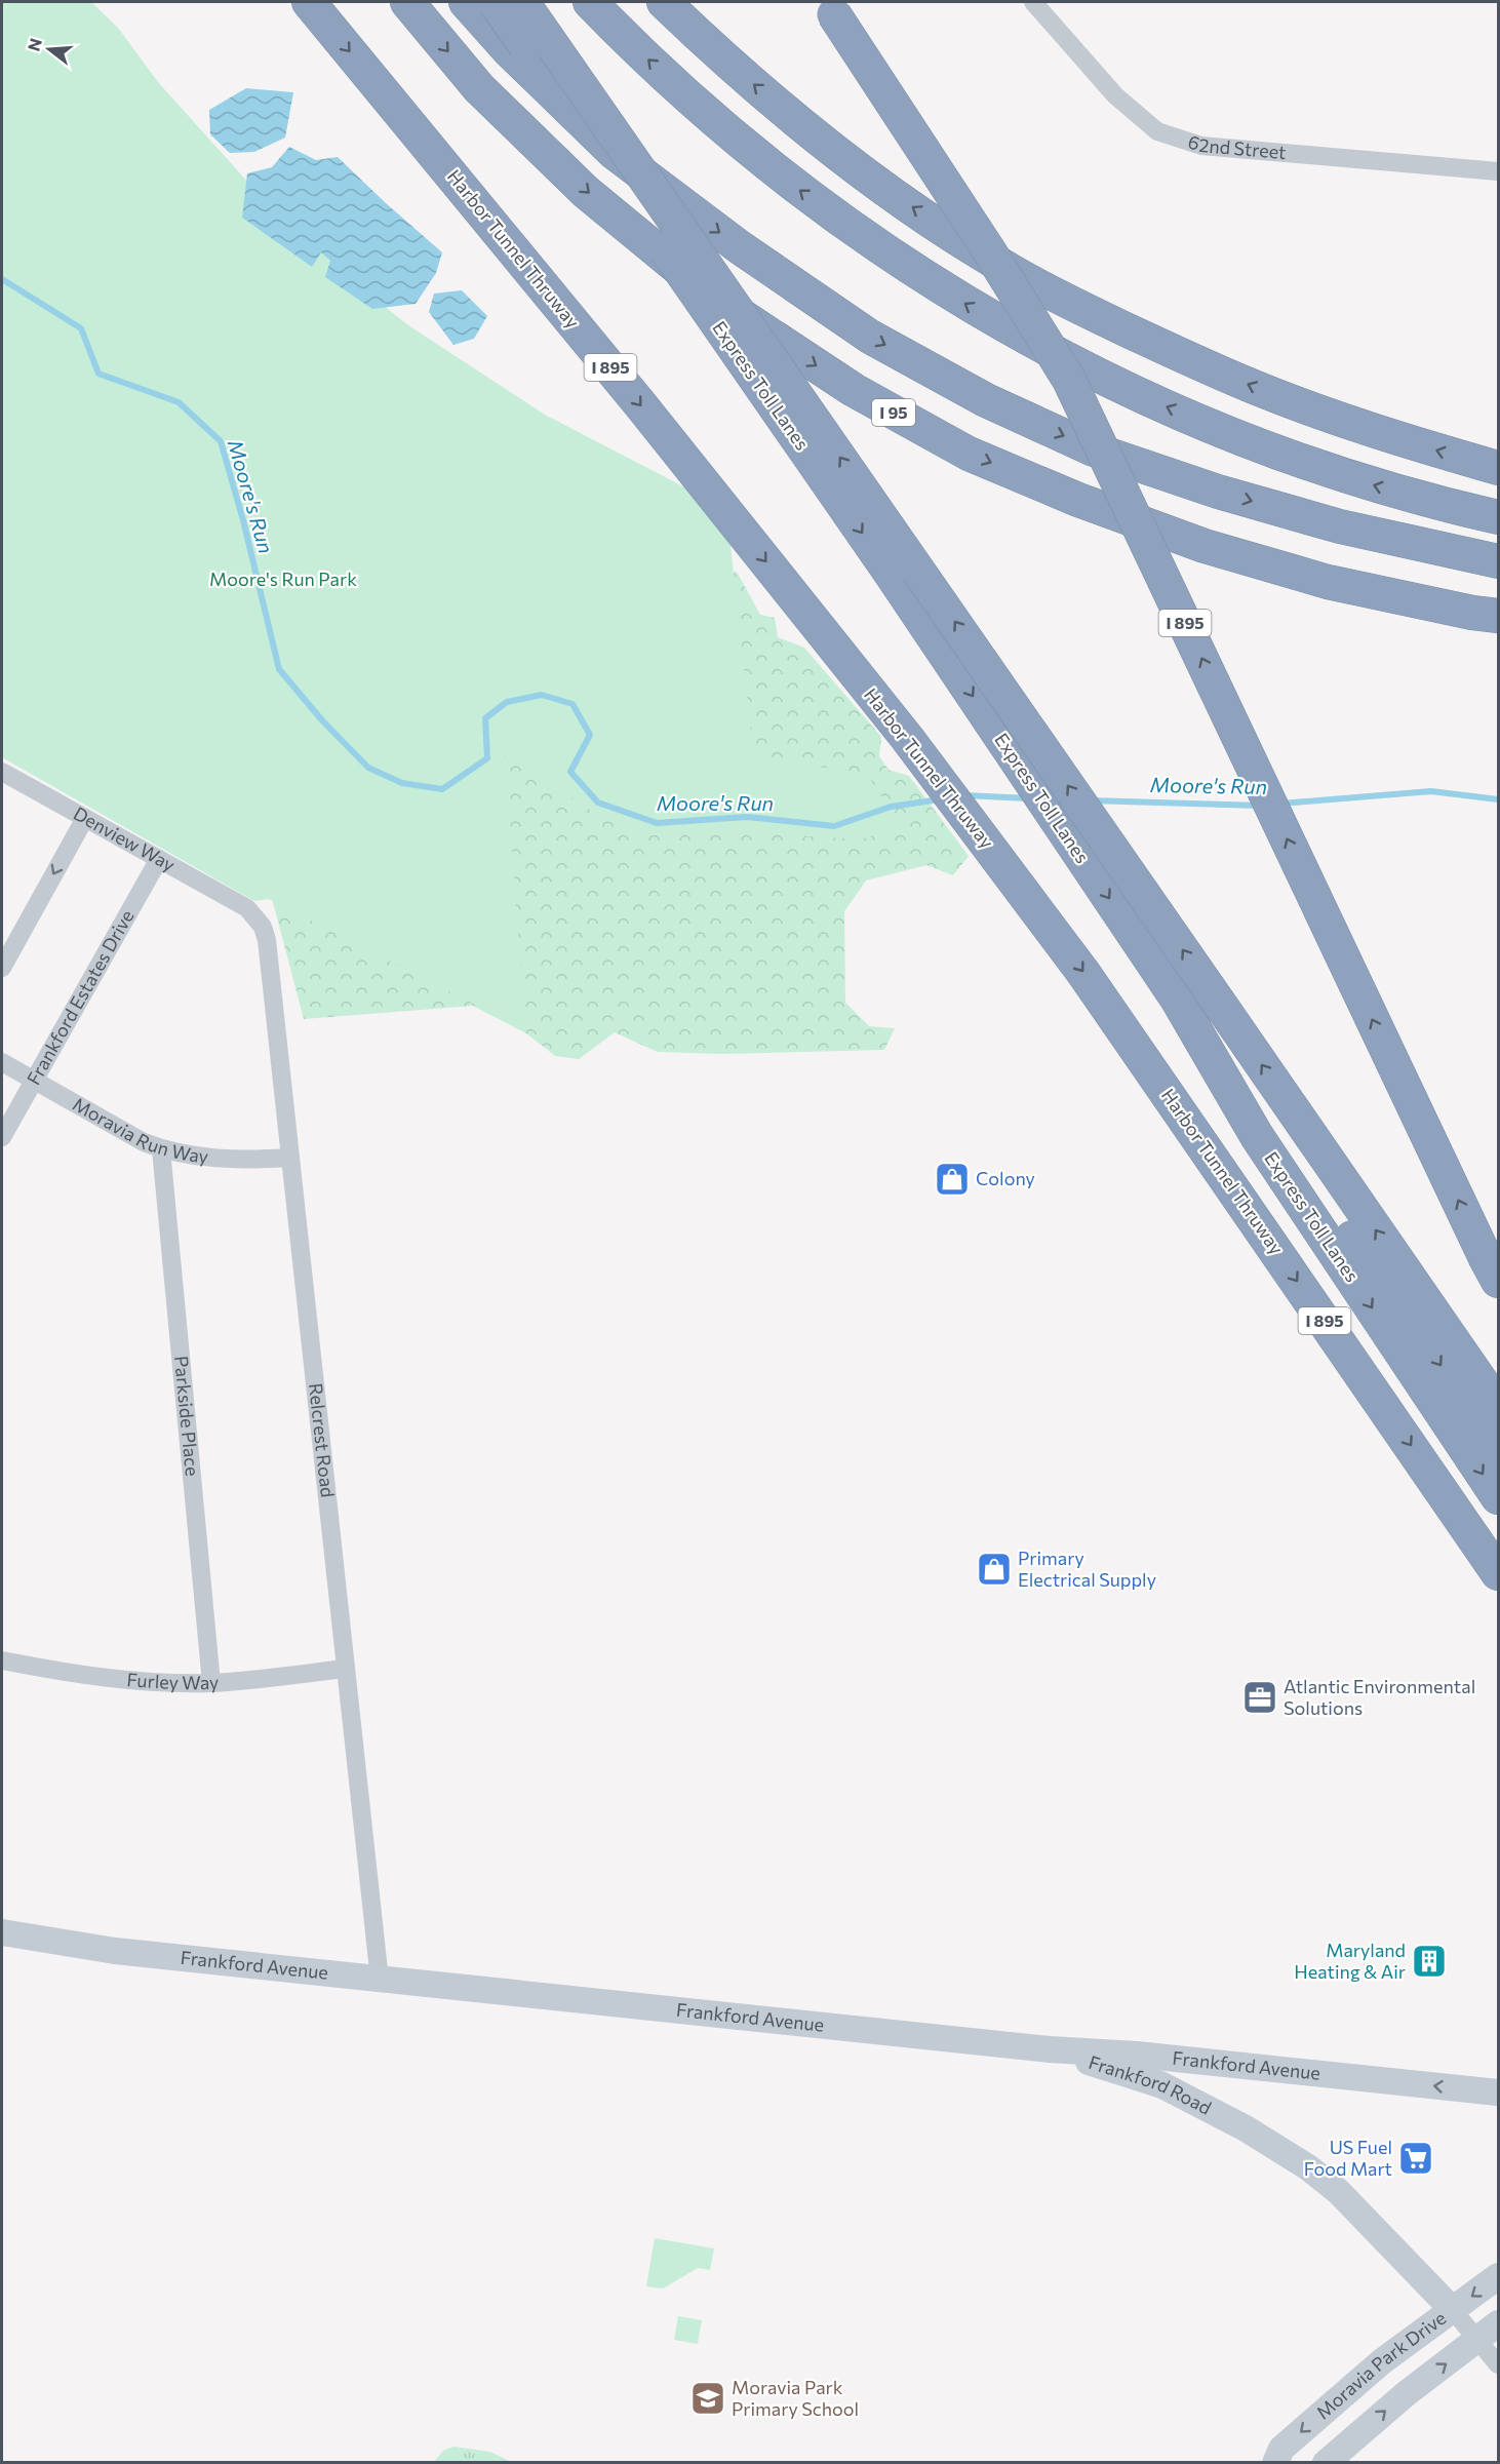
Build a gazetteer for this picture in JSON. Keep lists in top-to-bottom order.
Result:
{
  "streets": {
    "highway": [
      "Harbor Tunnel Thruway",
      "I 895",
      "Express Toll Lanes",
      "I 95"
    ],
    "street": [
      "62nd Street",
      "Denview Way",
      "Frankford Estates Drive",
      "Moravia Run Way",
      "Parkside Place",
      "Relcrest Road",
      "Furley Way",
      "Frankford Avenue",
      "Frankford Road",
      "Moravia Park Drive"
    ]
  },
  "crossings": [
    ["Denview Way", "Frankford Estates Drive"],
    ["Denview Way", "Relcrest Road"],
    ["Frankford Estates Drive", "Moravia Run Way"],
    ["Moravia Run Way", "Parkside Place"],
    ["Moravia Run Way", "Relcrest Road"],
    ["Parkside Place", "Furley Way"],
    ["Relcrest Road", "Furley Way"],
    ["Relcrest Road", "Frankford Avenue"],
    ["Frankford Avenue", "Frankford Road"],
    ["Frankford Road", "Moravia Park Drive"]
  ],
  "water": ["Moore's Run"],
  "parks": ["Moore's Run Park"],
  "places": {
    "shop": ["Colony", "Primary Electrical Supply"],
    "office": ["Atlantic Environmental Solutions"],
    "building": ["Maryland Heating & Air"],
    "supermarket": ["US Fuel Food Mart"],
    "school or university": ["Moravia Park Primary School"]
  },
  "north": "left"
}
